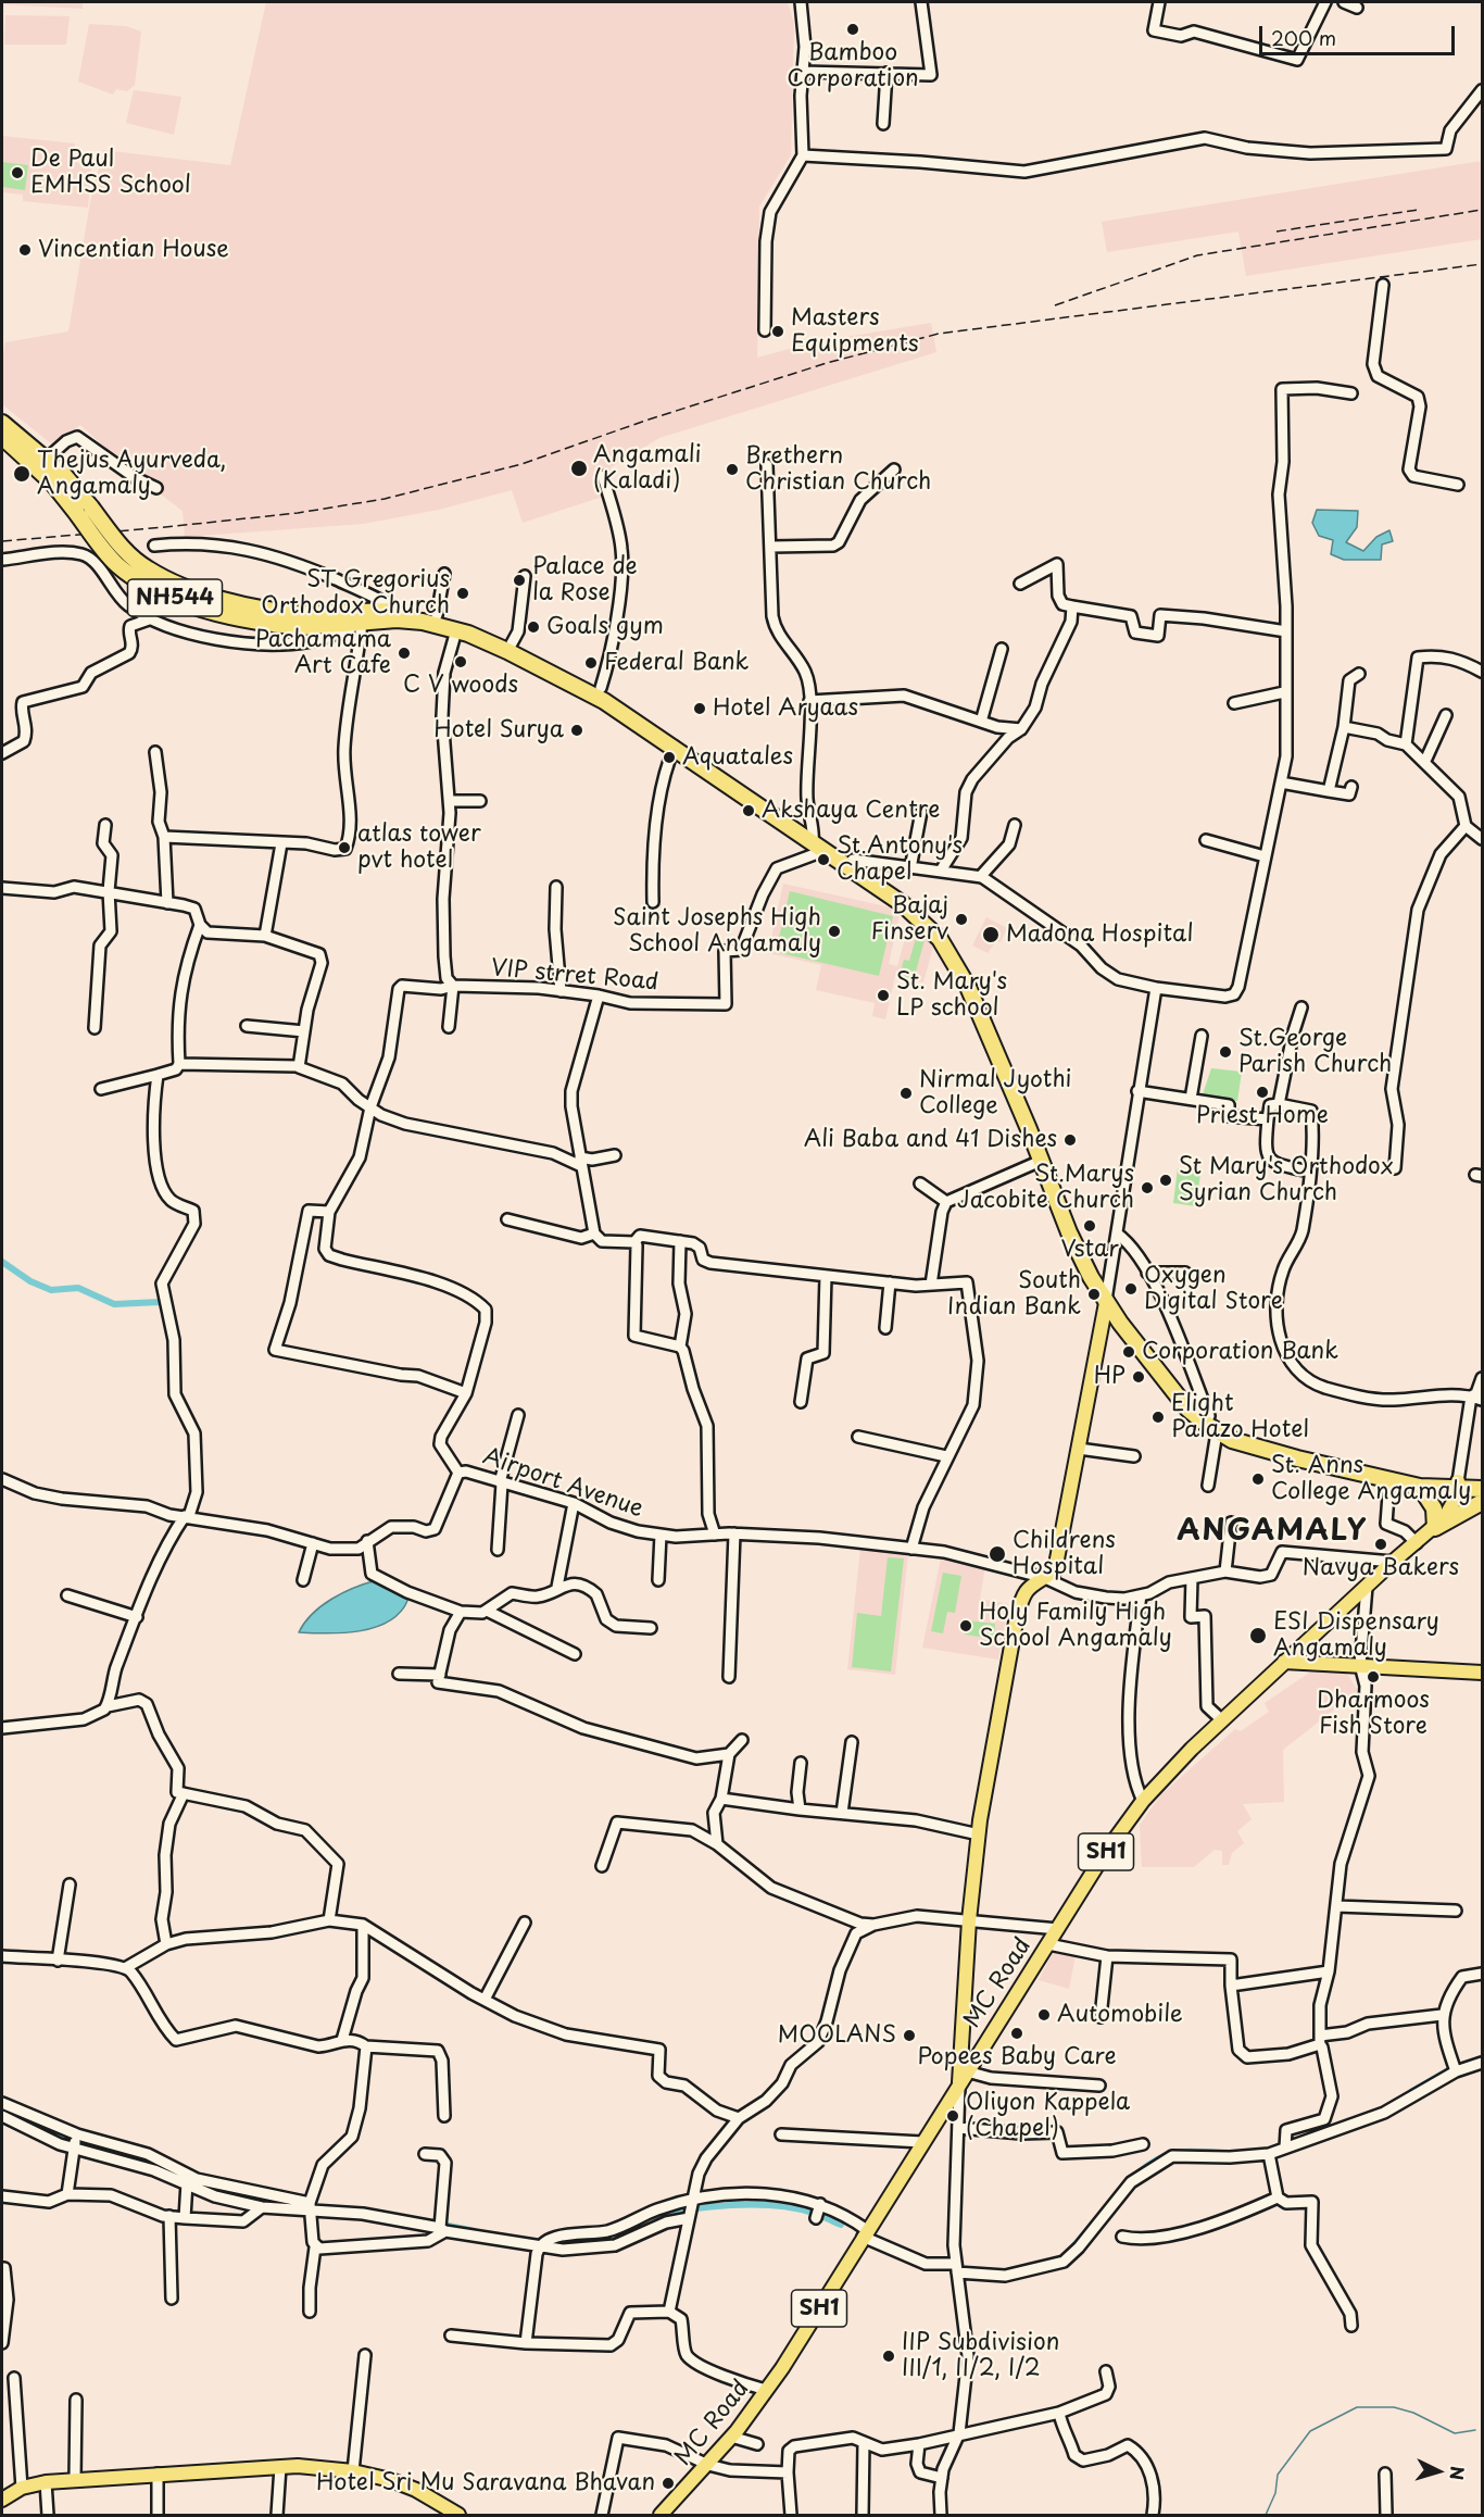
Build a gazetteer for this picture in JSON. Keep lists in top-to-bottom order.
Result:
{
  "streets": {
    "highway": ["NH544", "SH1"],
    "main road": ["MC Road"],
    "street": ["VIP strret Road", "Airport Avenue"]
  },
  "crossings": [
    ["NH544", "VIP strret Road"],
    ["NH544", "MC Road"],
    ["SH1", "MC Road"]
  ],
  "districts": ["ANGAMALY"],
  "places": [
    "Bamboo Corporation",
    "De Paul EMHSS School",
    "Vincentian House",
    "Masters Equipments",
    "Angamali (Kaladi)",
    "Brethern Christian Church",
    "Thejus Ayurveda, Angamaly",
    "Palace de la Rose",
    "ST Gregorius Orthodox Church",
    "Goals gym",
    "Pachamama Art Cafe",
    "C V woods",
    "Federal Bank",
    "Hotel Aryaas",
    "Hotel Surya",
    "Aquatales",
    "Akshaya Centre",
    "atlas tower pvt hotel",
    "St.Antony's Chapel",
    "Bajaj Finserv",
    "Saint Josephs High School Angamaly",
    "Madona Hospital",
    "St. Mary's LP school",
    "St.George Parish Church",
    "Priest Home",
    "Nirmal Jyothi College",
    "Ali Baba and 41 Dishes",
    "St Mary's Orthodox Syrian Church",
    "St.Marys Jacobite Church",
    "Vstar",
    "Oxygen Digital Store",
    "South Indian Bank",
    "Corporation Bank",
    "HP",
    "Elight Palazo Hotel",
    "St. Anns College Angamaly",
    "Navya Bakers",
    "Childrens Hospital",
    "Holy Family High School Angamaly",
    "ESI Dispensary Angamaly",
    "Dharmoos Fish Store",
    "Automobile",
    "Popees Baby Care",
    "MOOLANS",
    "Oliyon Kappela (Chapel)",
    "IIP Subdivision III/1, II/2, I/2",
    "Hotel Sri Mu Saravana Bhavan"
  ],
  "scale_bar": "200 m",
  "north": "right"
}
